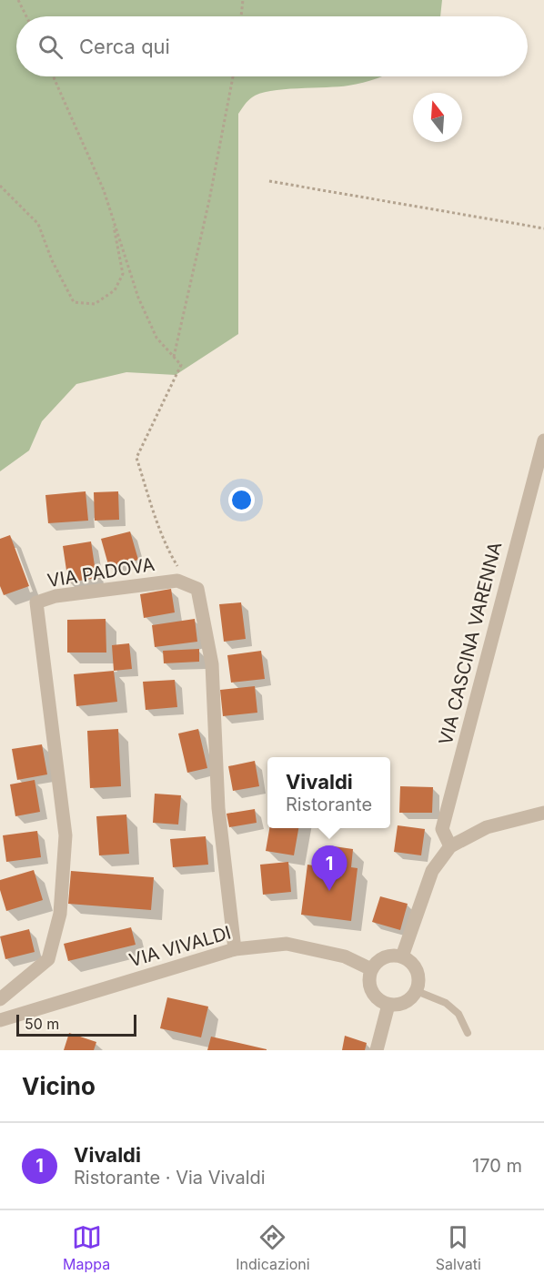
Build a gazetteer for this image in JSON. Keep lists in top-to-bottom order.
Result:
{
  "streets": {
    "street": ["VIA PADOVA", "VIA CASCINA VARENNA", "VIA VIVALDI"]
  },
  "scale_bar": "50 m",
  "north": "top",
  "page": {
    "search": "Cerca qui",
    "popup": ["Vivaldi", "Ristorante"],
    "pins": "1",
    "scale": "50 m",
    "heading": "Vicino",
    "list": [
      {
        "mark": "1",
        "name": "Vivaldi",
        "note": "Ristorante · Via Vivaldi",
        "value": "170 m"
      }
    ],
    "nav": ["Mappa", "Indicazioni", "Salvati"]
  }
}
